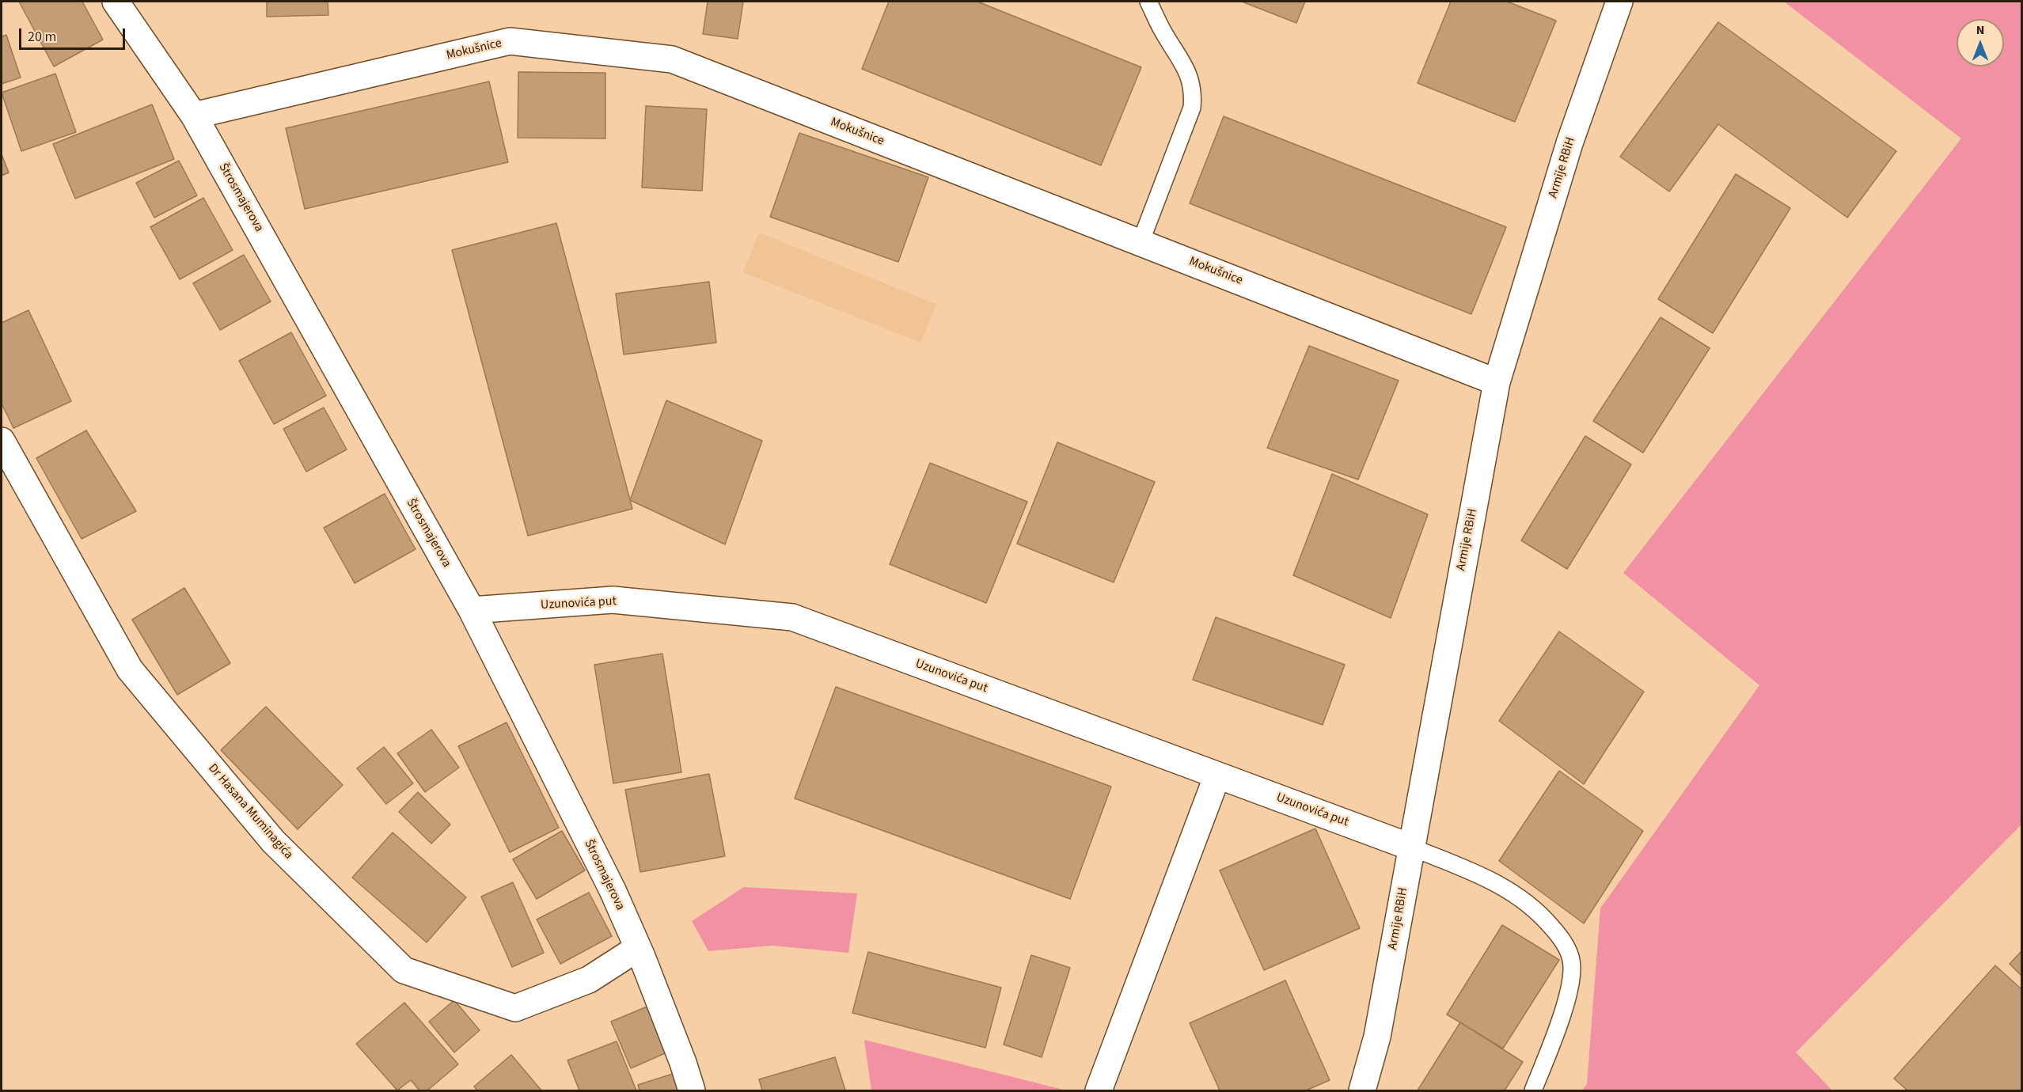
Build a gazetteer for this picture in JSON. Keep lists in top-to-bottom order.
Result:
{
  "streets": {
    "street": [
      "Mokušnice",
      "Armije RBiH",
      "Štrosmajerova",
      "Uzunovića put",
      "Dr Hasana Muminagića"
    ]
  },
  "crossings": [
    ["Mokušnice", "Armije RBiH"],
    ["Mokušnice", "Štrosmajerova"],
    ["Armije RBiH", "Uzunovića put"],
    ["Štrosmajerova", "Uzunovića put"],
    ["Štrosmajerova", "Dr Hasana Muminagića"]
  ],
  "scale_bar": "20 m",
  "north": "top"
}
